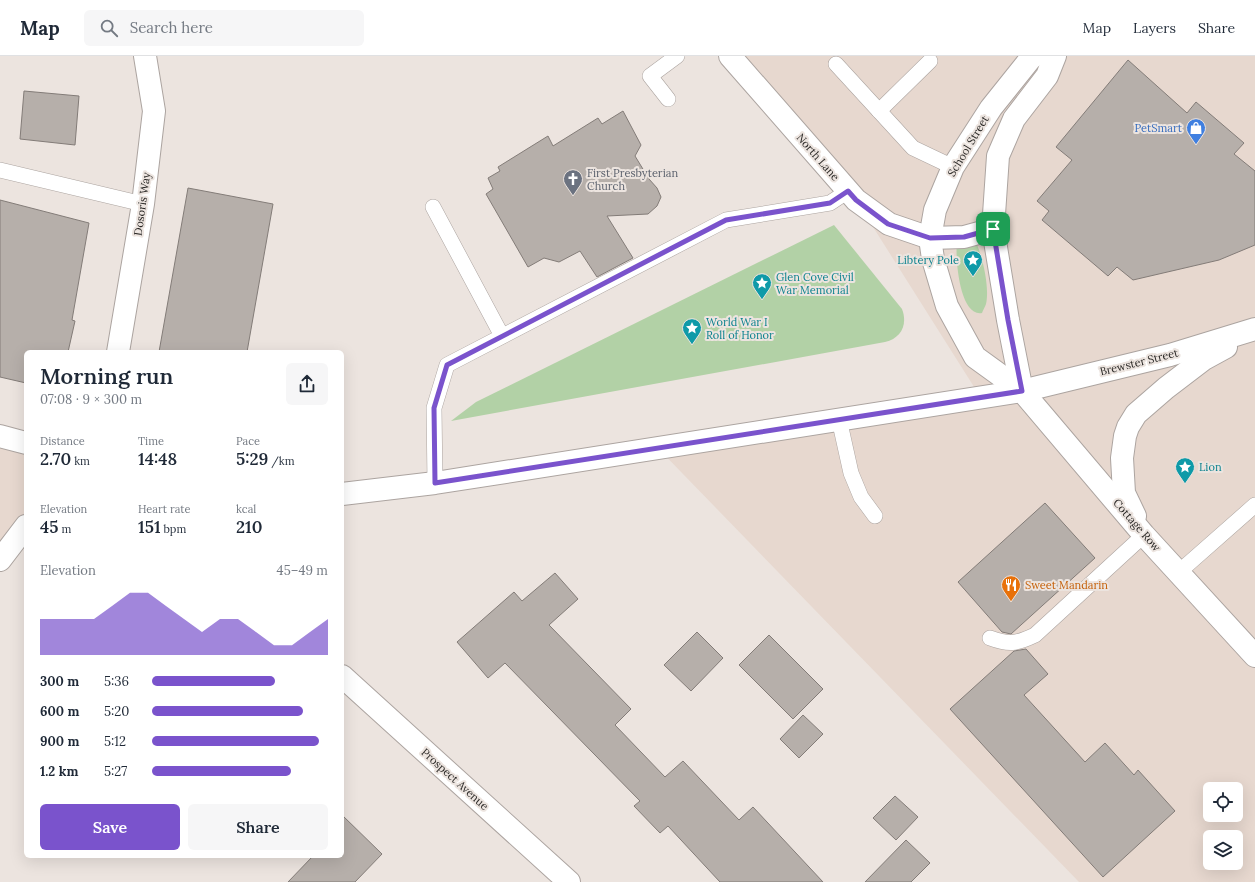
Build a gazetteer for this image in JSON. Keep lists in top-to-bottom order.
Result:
{
  "streets": {
    "street": [
      "School Street",
      "North Lane",
      "Dosoris Way",
      "Brewster Street",
      "Cottage Row",
      "Prospect Avenue"
    ]
  },
  "crossings": [
    ["School Street", "North Lane"],
    ["School Street", "Brewster Street"],
    ["School Street", "Cottage Row"],
    ["Brewster Street", "Cottage Row"]
  ],
  "places": {
    "shop": ["PetSmart"],
    "church": ["First Presbyterian Church"],
    "place": [
      "Libtery Pole",
      "Glen Cove Civil War Memorial",
      "World War I Roll of Honor",
      "Lion"
    ],
    "restaurant": ["Sweet Mandarin"]
  },
  "page": {
    "header": "Map",
    "search": "Search here",
    "nav": ["Map", "Layers", "Share"],
    "heading": ["Morning run", "07:08 · 9 × 300 m"],
    "stats": [
      ["Distance", "2.70 km"],
      ["Time", "14:48"],
      ["Pace", "5:29 /km"],
      ["Elevation", "45 m"],
      ["Heart rate", "151 bpm"],
      ["kcal", "210"]
    ],
    "chart": ["Elevation", "45–49 m"],
    "list": [
      {
        "name": "300 m",
        "note": "5:36"
      },
      {
        "name": "600 m",
        "note": "5:20"
      },
      {
        "name": "900 m",
        "note": "5:12"
      },
      {
        "name": "1.2 km",
        "note": "5:27"
      }
    ],
    "buttons": ["Save", "Share"]
  }
}
